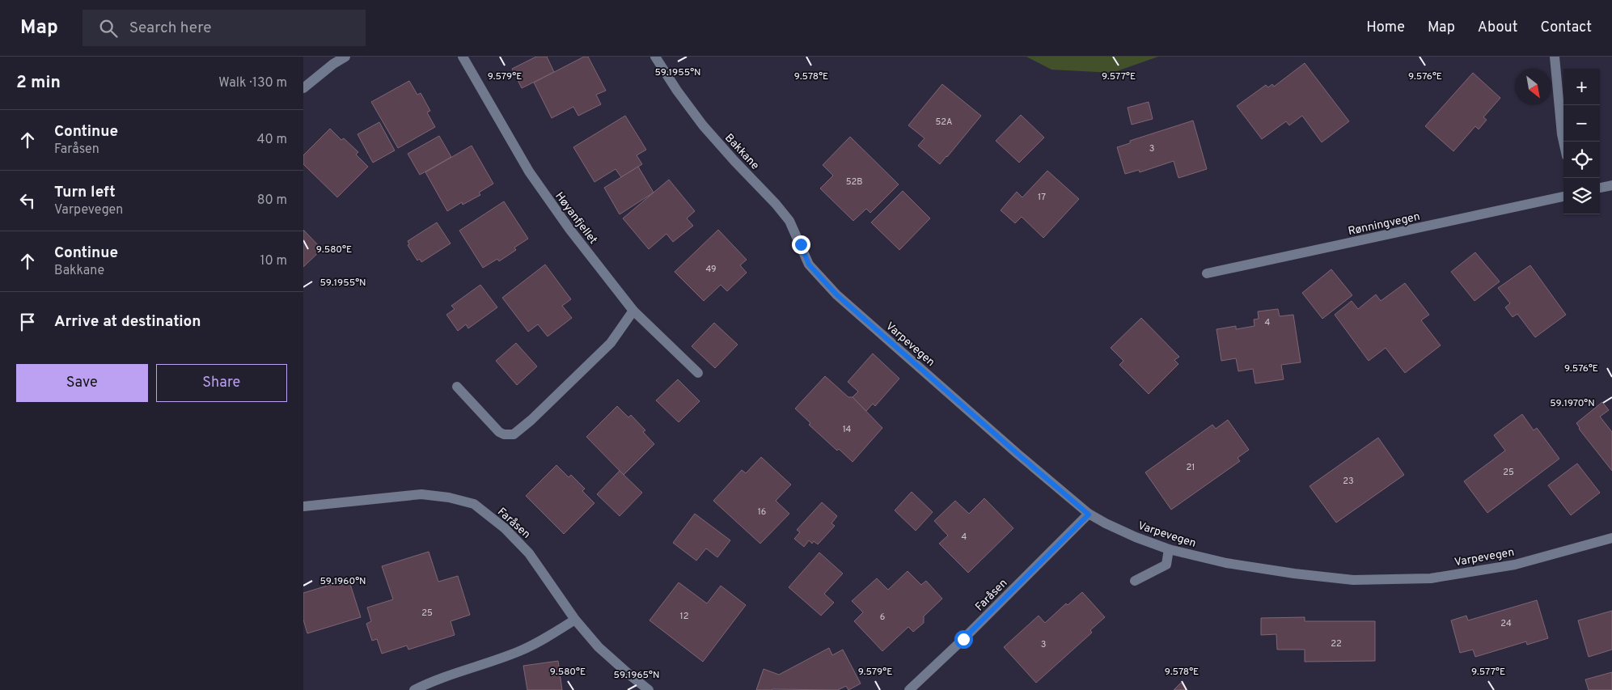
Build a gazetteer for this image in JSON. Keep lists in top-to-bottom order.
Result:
{
  "streets": {
    "street": [
      "Bakkane",
      "Høyanfjellet",
      "Rønningvegen",
      "Varpevegen",
      "Faråsen"
    ]
  },
  "crossings": [
    ["Bakkane", "Varpevegen"],
    ["Varpevegen", "Faråsen"]
  ],
  "house_numbers": [
    "52A",
    "3",
    "52B",
    "17",
    "49",
    "4",
    "14",
    "21",
    "25",
    "23",
    "16",
    "4",
    "25",
    "12",
    "6",
    "24",
    "22",
    "3"
  ],
  "north": "bottom right",
  "page": {
    "header": "Map",
    "search": "Search here",
    "nav": [
      "Home",
      "Map",
      "About",
      "Contact"
    ],
    "heading": ["2 min", "Walk · 130 m"],
    "map_buttons": ["+", "−"],
    "list": [
      ["Continue", "Faråsen", "40 m"],
      ["Turn left", "Varpevegen", "80 m"],
      ["Continue", "Bakkane", "10 m"],
      "Arrive at destination"
    ],
    "buttons": ["Save", "Share"]
  },
  "coordinates": [
    "59.1955°N",
    "9.579°E",
    "9.578°E",
    "9.577°E",
    "9.576°E",
    "9.580°E",
    "59.1970°N",
    "59.1960°N",
    "59.1965°N"
  ]
}
